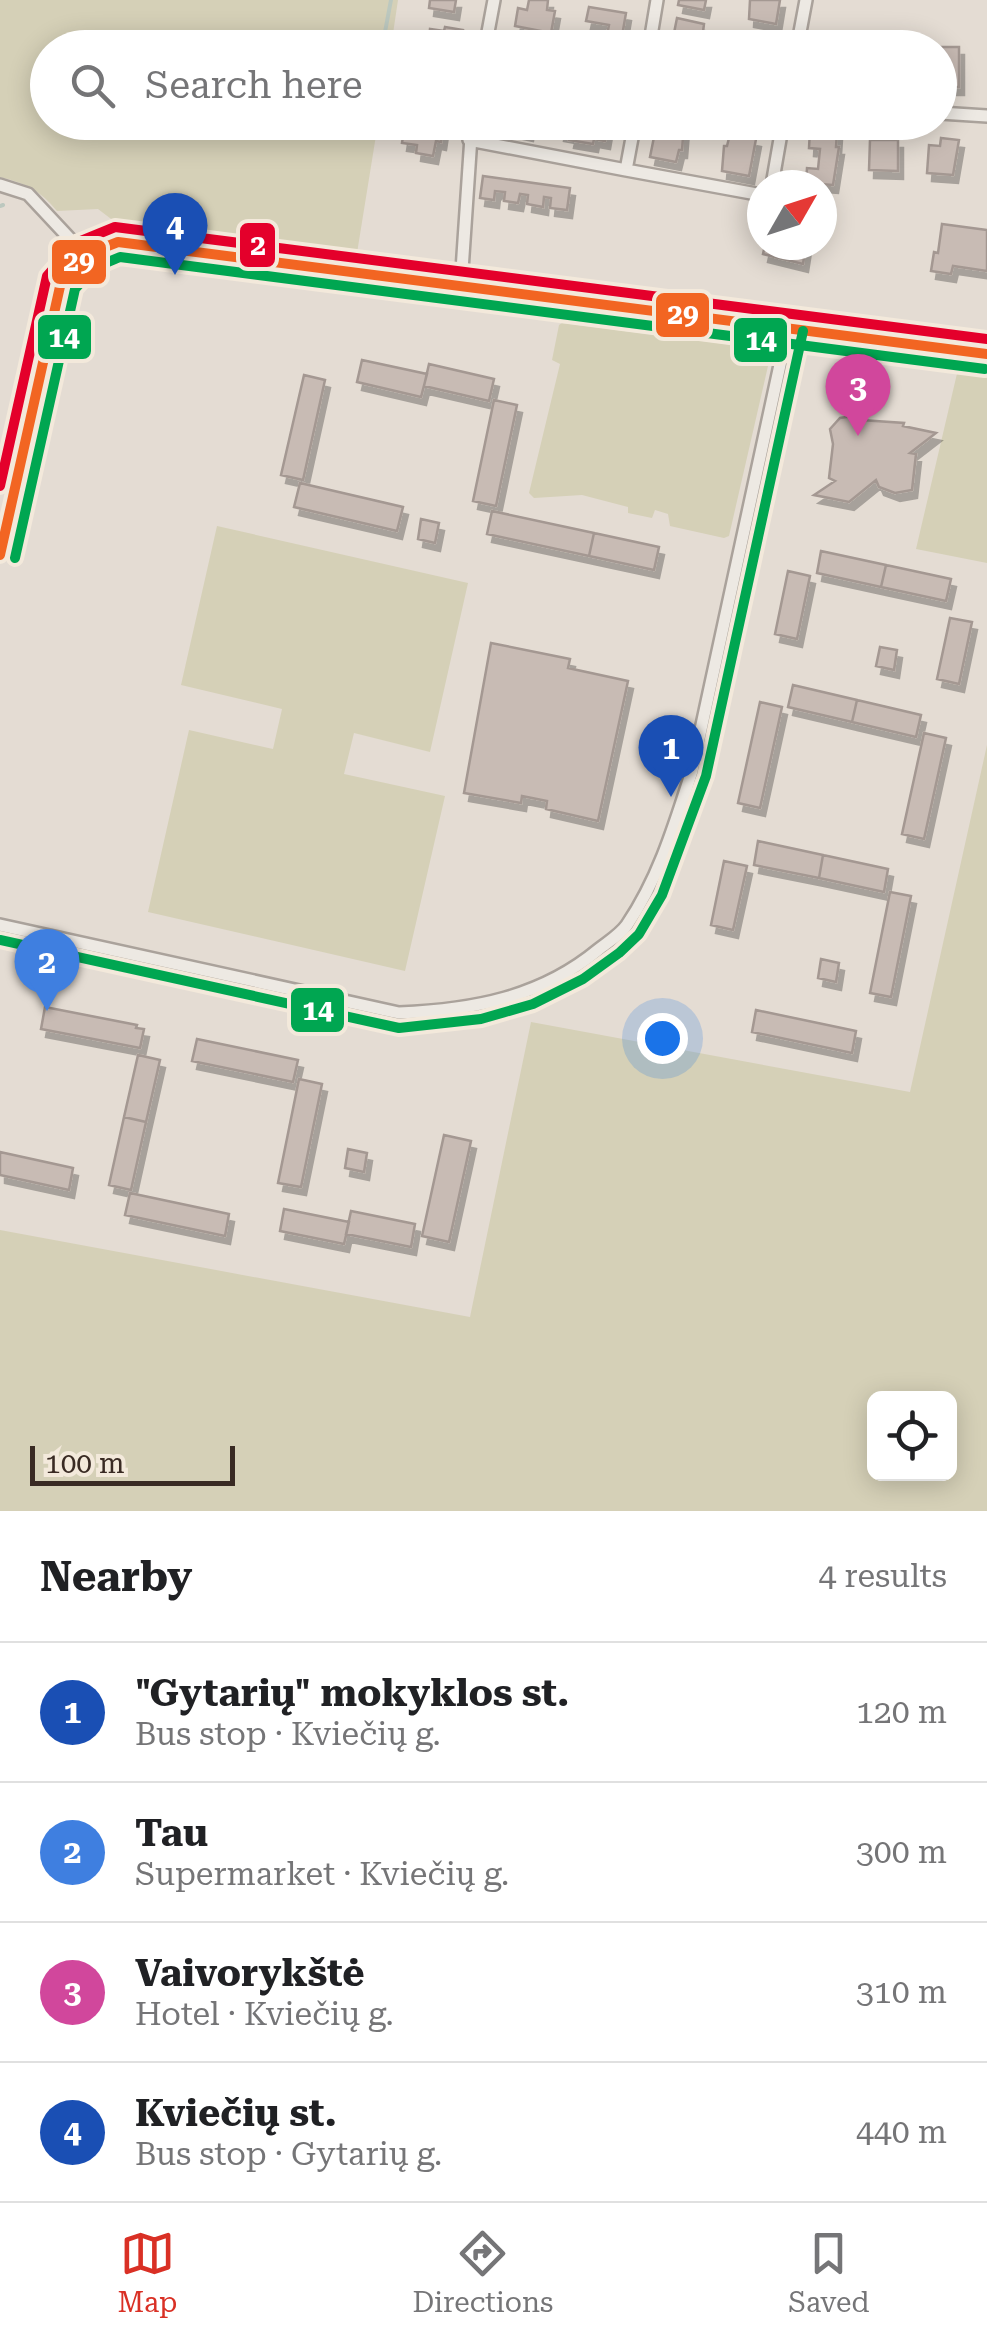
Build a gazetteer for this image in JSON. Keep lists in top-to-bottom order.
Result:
{
  "lines": ["transit line 2", "transit line 29", "transit line 14"],
  "scale_bar": "100 m",
  "north": "top right",
  "page": {
    "search": "Search here",
    "pins": [
      "4",
      "3",
      "1",
      "2"
    ],
    "scale": "100 m",
    "heading": ["Nearby", "4 results"],
    "list": [
      {
        "mark": "1",
        "name": "\"Gytarių\" mokyklos st.",
        "note": "Bus stop · Kviečių g.",
        "value": "120 m"
      },
      {
        "mark": "2",
        "name": "Tau",
        "note": "Supermarket · Kviečių g.",
        "value": "300 m"
      },
      {
        "mark": "3",
        "name": "Vaivorykštė",
        "note": "Hotel · Kviečių g.",
        "value": "310 m"
      },
      {
        "mark": "4",
        "name": "Kviečių st.",
        "note": "Bus stop · Gytarių g.",
        "value": "440 m"
      }
    ],
    "nav": ["Map", "Directions", "Saved"]
  }
}
